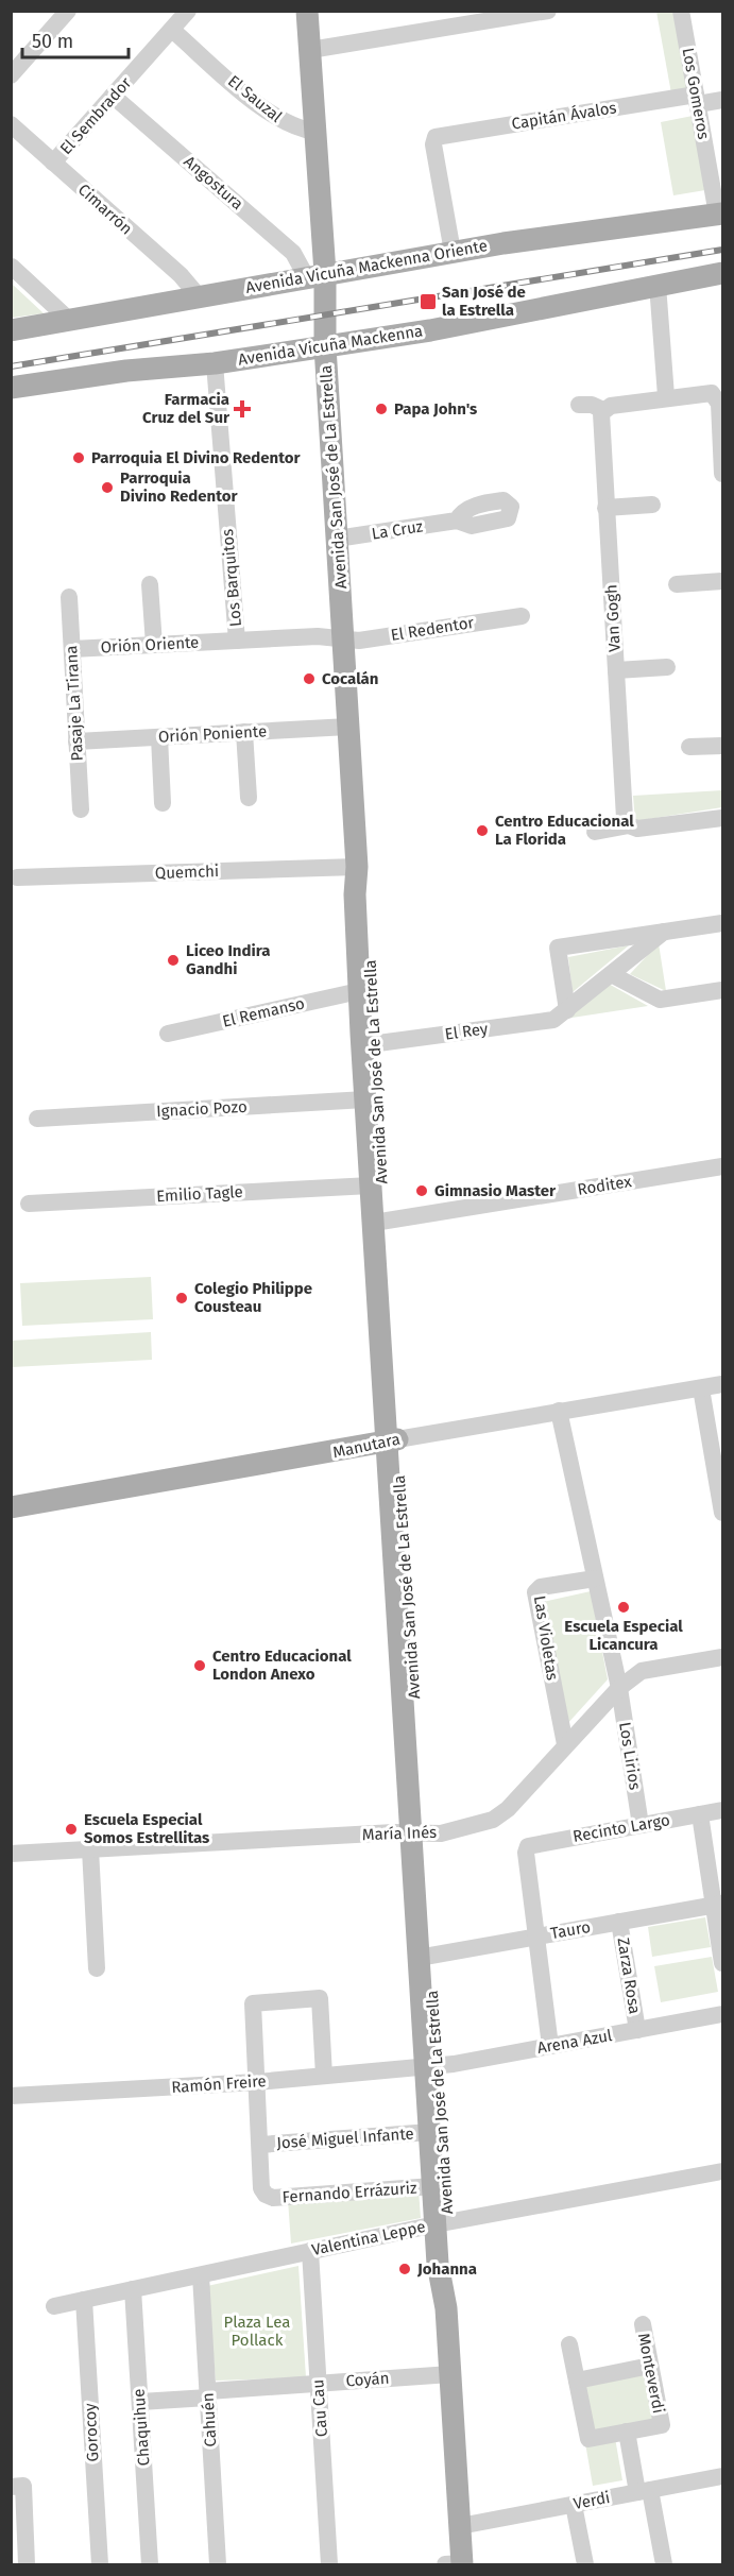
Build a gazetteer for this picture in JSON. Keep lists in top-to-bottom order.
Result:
{
  "streets": {
    "main road": [
      "Avenida Vicuña Mackenna Oriente",
      "Avenida Vicuña Mackenna",
      "Avenida San José de La Estrella",
      "Manutara"
    ],
    "street": [
      "Los Gomeros",
      "El Sauzal",
      "El Sembrador",
      "Capitán Ávalos",
      "Angostura",
      "Cimarrón",
      "La Cruz",
      "Los Barquitos",
      "Van Gogh",
      "El Redentor",
      "Orión Oriente",
      "Pasaje La Tirana",
      "Orión Poniente",
      "Quemchi",
      "El Remanso",
      "El Rey",
      "Ignacio Pozo",
      "Roditex",
      "Emilio Tagle",
      "Las Violetas",
      "Los Lirios",
      "Recinto Largo",
      "María Inés",
      "Tauro",
      "Zarza Rosa",
      "Arena Azul",
      "Ramón Freire",
      "José Miguel Infante",
      "Fernando Errázuriz",
      "Valentina Leppe",
      "Monteverdi",
      "Coyán",
      "Cau Cau",
      "Cahuén",
      "Chaquihue",
      "Gorocoy",
      "Verdi"
    ]
  },
  "crossings": [
    ["Los Gomeros", "Capitán Ávalos"],
    ["Los Gomeros", "Avenida Vicuña Mackenna Oriente"],
    ["El Sauzal", "El Sembrador"],
    ["El Sauzal", "Avenida San José de La Estrella"],
    ["El Sembrador", "Angostura"],
    ["El Sembrador", "Cimarrón"],
    ["Capitán Ávalos", "Avenida Vicuña Mackenna Oriente"],
    ["Angostura", "Avenida Vicuña Mackenna Oriente"],
    ["Angostura", "Avenida San José de La Estrella"],
    ["Cimarrón", "Avenida Vicuña Mackenna Oriente"],
    ["Avenida Vicuña Mackenna Oriente", "Avenida San José de La Estrella"],
    ["Avenida Vicuña Mackenna", "Avenida San José de La Estrella"],
    ["Avenida Vicuña Mackenna", "Los Barquitos"],
    ["Avenida San José de La Estrella", "La Cruz"],
    ["Avenida San José de La Estrella", "El Redentor"],
    ["Avenida San José de La Estrella", "Orión Oriente"],
    ["Avenida San José de La Estrella", "Orión Poniente"],
    ["Avenida San José de La Estrella", "Quemchi"],
    ["Avenida San José de La Estrella", "El Remanso"],
    ["Avenida San José de La Estrella", "El Rey"],
    ["Avenida San José de La Estrella", "Ignacio Pozo"],
    ["Avenida San José de La Estrella", "Roditex"],
    ["Avenida San José de La Estrella", "Emilio Tagle"],
    ["Avenida San José de La Estrella", "Manutara"],
    ["Avenida San José de La Estrella", "María Inés"],
    ["Avenida San José de La Estrella", "Tauro"],
    ["Avenida San José de La Estrella", "Arena Azul"],
    ["Avenida San José de La Estrella", "Ramón Freire"],
    ["Avenida San José de La Estrella", "José Miguel Infante"],
    ["Avenida San José de La Estrella", "Fernando Errázuriz"],
    ["Avenida San José de La Estrella", "Valentina Leppe"],
    ["Avenida San José de La Estrella", "Coyán"],
    ["Avenida San José de La Estrella", "Verdi"],
    ["Los Barquitos", "Orión Oriente"],
    ["El Redentor", "Orión Oriente"],
    ["Orión Oriente", "Pasaje La Tirana"],
    ["Pasaje La Tirana", "Orión Poniente"],
    ["Las Violetas", "María Inés"],
    ["Los Lirios", "Recinto Largo"],
    ["Los Lirios", "María Inés"],
    ["Recinto Largo", "Tauro"],
    ["Tauro", "Zarza Rosa"],
    ["Zarza Rosa", "Arena Azul"],
    ["Arena Azul", "Ramón Freire"],
    ["José Miguel Infante", "Fernando Errázuriz"],
    ["Valentina Leppe", "Cau Cau"],
    ["Valentina Leppe", "Cahuén"],
    ["Valentina Leppe", "Chaquihue"],
    ["Valentina Leppe", "Gorocoy"],
    ["Coyán", "Cau Cau"],
    ["Coyán", "Cahuén"],
    ["Coyán", "Chaquihue"]
  ],
  "parks": ["Plaza Lea Pollack"],
  "places": {
    "transit": ["San José de la Estrella"],
    "health": ["Farmacia Cruz del Sur"],
    "other": [
      "Papa John's",
      "Parroquia El Divino Redentor",
      "Parroquia Divino Redentor",
      "Cocalán",
      "Centro Educacional La Florida",
      "Liceo Indira Gandhi",
      "Gimnasio Master",
      "Colegio Philippe Cousteau",
      "Escuela Especial Licancura",
      "Centro Educacional London Anexo",
      "Escuela Especial Somos Estrellitas",
      "Johanna"
    ]
  },
  "scale_bar": "50 m"
}
